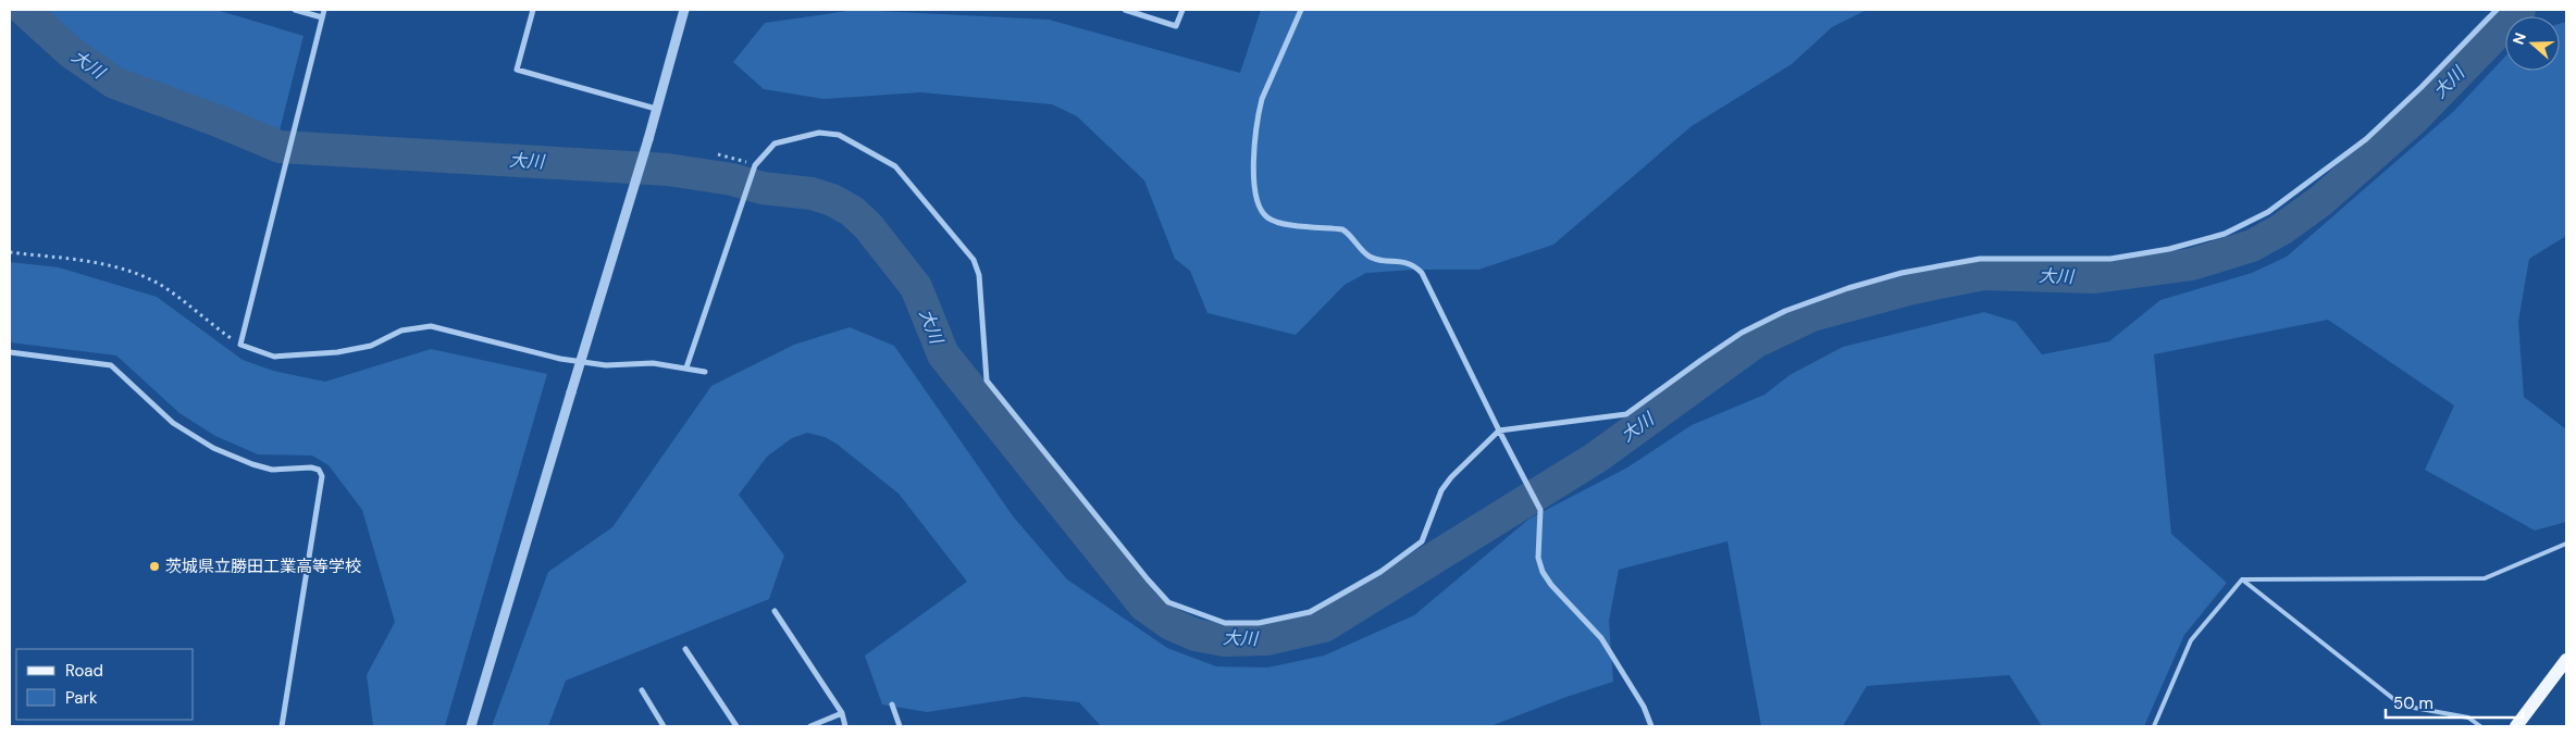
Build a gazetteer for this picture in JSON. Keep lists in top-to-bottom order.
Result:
{
  "water": ["大川"],
  "places": ["茨城県立勝田工業高等学校"],
  "legend": ["Road", "Park"],
  "scale_bar": "50 m",
  "north": "left"
}
